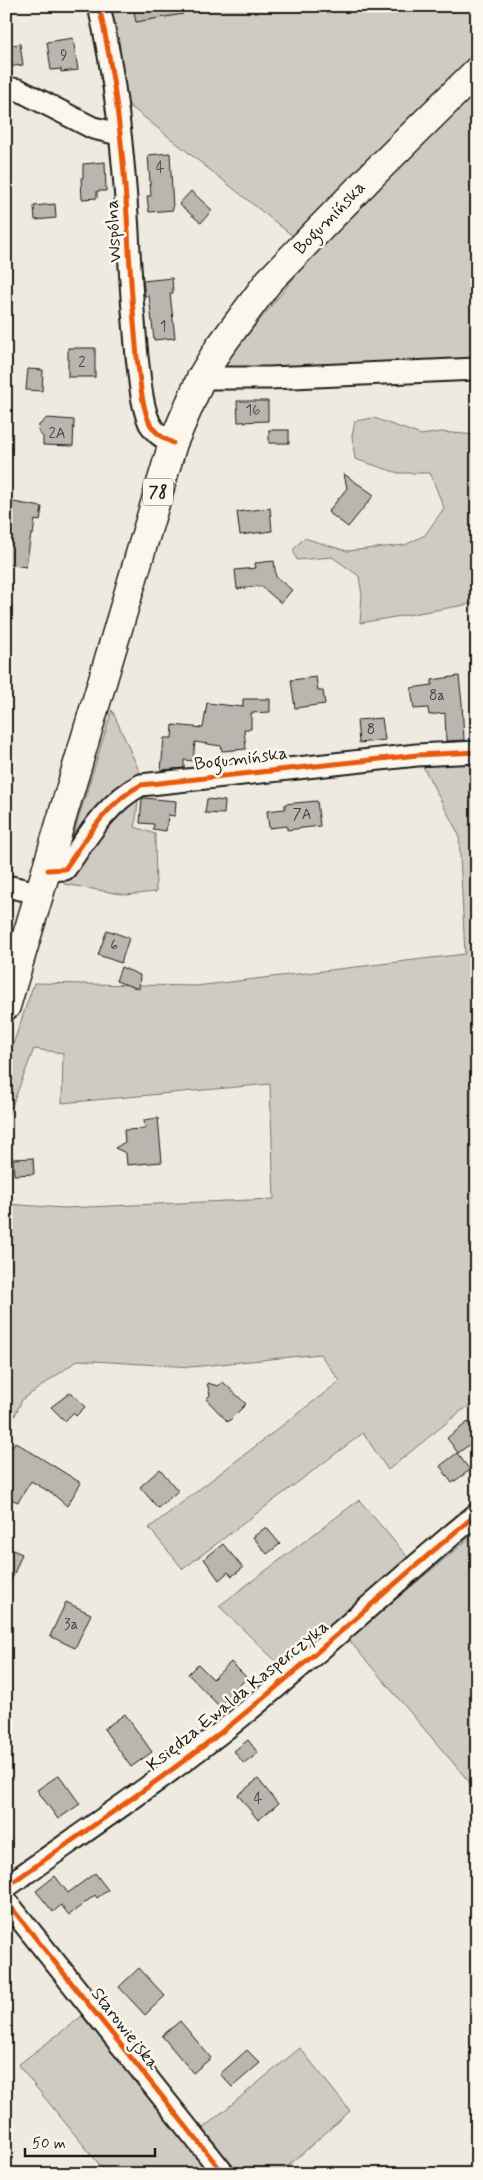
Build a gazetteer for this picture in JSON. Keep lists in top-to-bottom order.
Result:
{
  "streets": {
    "main road": ["Bogumińska", "78"],
    "street": ["Wspólna", "Księdza Ewalda Kasperczyka", "Starowiejska"]
  },
  "crossings": [
    ["Bogumińska", "Wspólna"]
  ],
  "house_numbers": [
    "9",
    "4",
    "1",
    "2",
    "16",
    "2A",
    "8a",
    "8",
    "7A",
    "6",
    "3a",
    "4"
  ],
  "scale_bar": "50 m"
}
